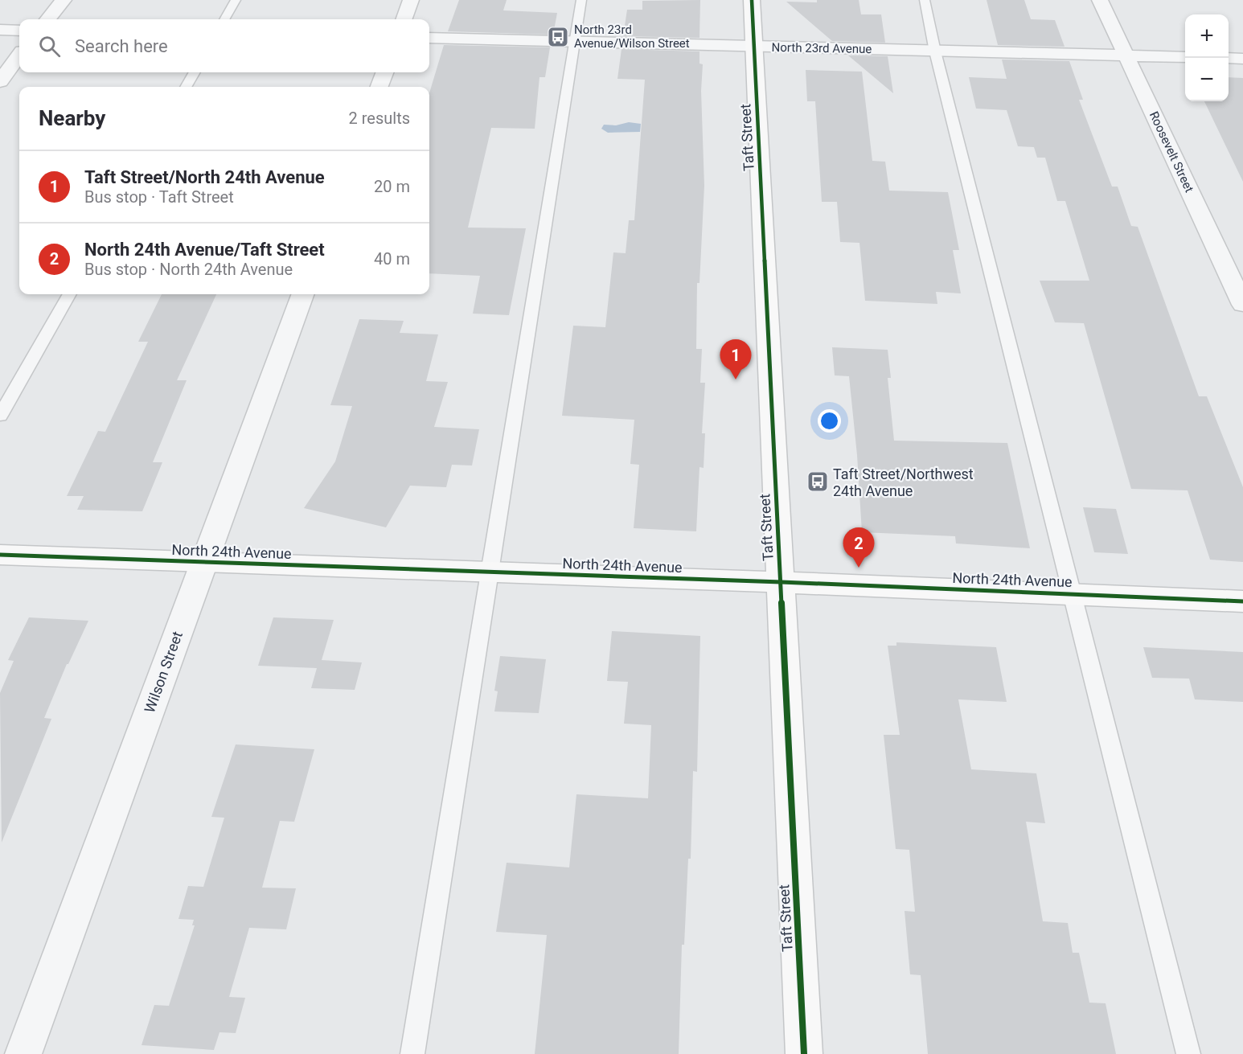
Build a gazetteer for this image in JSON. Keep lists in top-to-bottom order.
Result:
{
  "streets": {
    "street": [
      "North 23rd Avenue",
      "Taft Street",
      "Roosevelt Street",
      "North 24th Avenue",
      "Wilson Street"
    ]
  },
  "crossings": [
    ["North 23rd Avenue", "Taft Street"],
    ["North 23rd Avenue", "Roosevelt Street"],
    ["Taft Street", "North 24th Avenue"],
    ["North 24th Avenue", "Wilson Street"]
  ],
  "places": {
    "bus stop": ["North 23rd Avenue/Wilson Street", "Taft Street/Northwest 24th Avenue"]
  },
  "page": {
    "map_buttons": ["+", "−"],
    "search": "Search here",
    "heading": ["Nearby", "2 results"],
    "list": [
      {
        "mark": "1",
        "name": "Taft Street/North 24th Avenue",
        "note": "Bus stop · Taft Street",
        "value": "20 m"
      },
      {
        "mark": "2",
        "name": "North 24th Avenue/Taft Street",
        "note": "Bus stop · North 24th Avenue",
        "value": "40 m"
      }
    ],
    "pins": ["1", "2"]
  }
}
